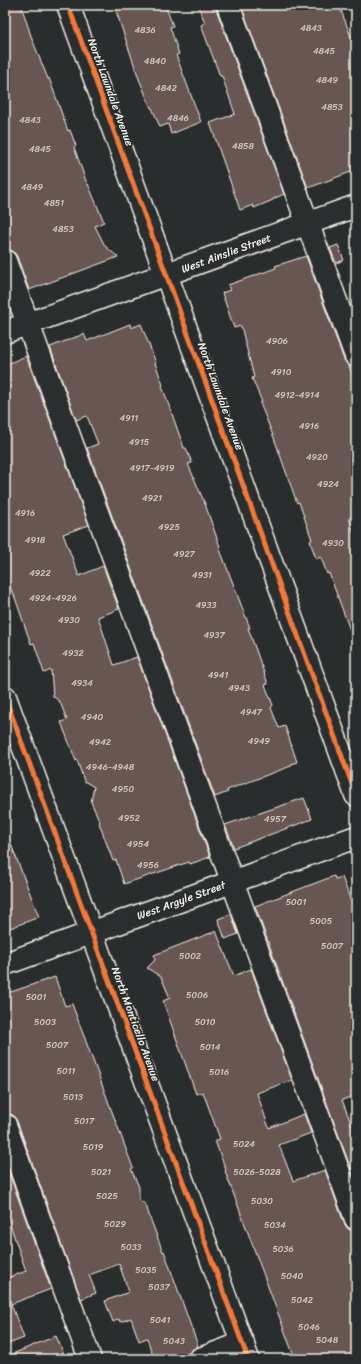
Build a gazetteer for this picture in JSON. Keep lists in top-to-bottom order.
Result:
{
  "streets": {
    "street": [
      "North Lawndale Avenue",
      "West Ainslie Street",
      "West Argyle Street",
      "North Monticello Avenue"
    ]
  },
  "crossings": [
    ["North Lawndale Avenue", "West Ainslie Street"],
    ["West Argyle Street", "North Monticello Avenue"]
  ],
  "house_numbers": [
    "4843",
    "4836",
    "4845",
    "4840",
    "4849",
    "4842",
    "4853",
    "4846",
    "4843",
    "4858",
    "4845",
    "4849",
    "4851",
    "4853",
    "4906",
    "4910",
    "4912-4914",
    "4911",
    "4916",
    "4915",
    "4920",
    "4917-4919",
    "4924",
    "4921",
    "4916",
    "4925",
    "4918",
    "4930",
    "4927",
    "4922",
    "4931",
    "4924-4926",
    "4933",
    "4930",
    "4937",
    "4932",
    "4941",
    "4934",
    "4943",
    "4947",
    "4940",
    "4949",
    "4942",
    "4946-4948",
    "4950",
    "4952",
    "4957",
    "4954",
    "4956",
    "5001",
    "5005",
    "5007",
    "5002",
    "5006",
    "5001",
    "5003",
    "5010",
    "5007",
    "5014",
    "5011",
    "5016",
    "5013",
    "5017",
    "5024",
    "5019",
    "5021",
    "5026-5028",
    "5025",
    "5030",
    "5029",
    "5034",
    "5033",
    "5036",
    "5035",
    "5040",
    "5037",
    "5042",
    "5041",
    "5046",
    "5048",
    "5043"
  ]
}
